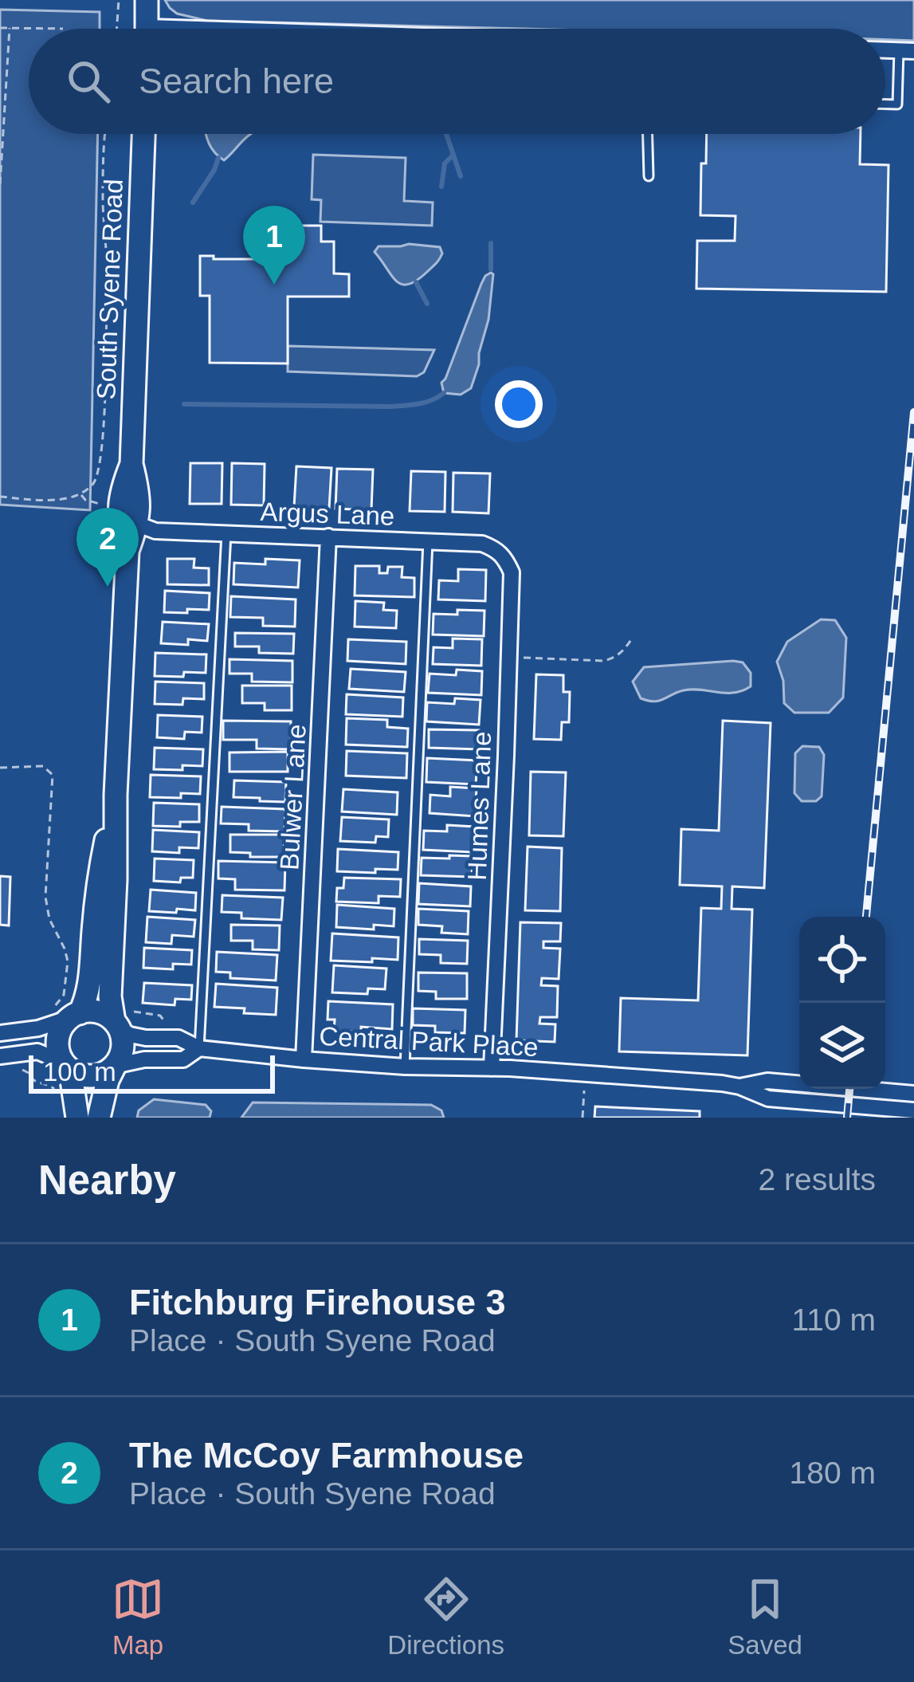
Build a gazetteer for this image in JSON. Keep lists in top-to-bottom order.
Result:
{
  "streets": {
    "street": [
      "South Syene Road",
      "Argus Lane",
      "Bulwer Lane",
      "Humes Lane",
      "Central Park Place"
    ]
  },
  "crossings": [
    ["South Syene Road", "Argus Lane"],
    ["South Syene Road", "Central Park Place"],
    ["Argus Lane", "Bulwer Lane"],
    ["Argus Lane", "Humes Lane"],
    ["Bulwer Lane", "Central Park Place"],
    ["Humes Lane", "Central Park Place"]
  ],
  "scale_bar": "100 m",
  "page": {
    "search": "Search here",
    "pins": ["1", "2"],
    "scale": "100 m",
    "heading": ["Nearby", "2 results"],
    "list": [
      {
        "mark": "1",
        "name": "Fitchburg Firehouse 3",
        "note": "Place · South Syene Road",
        "value": "110 m"
      },
      {
        "mark": "2",
        "name": "The McCoy Farmhouse",
        "note": "Place · South Syene Road",
        "value": "180 m"
      }
    ],
    "nav": ["Map", "Directions", "Saved"]
  }
}
